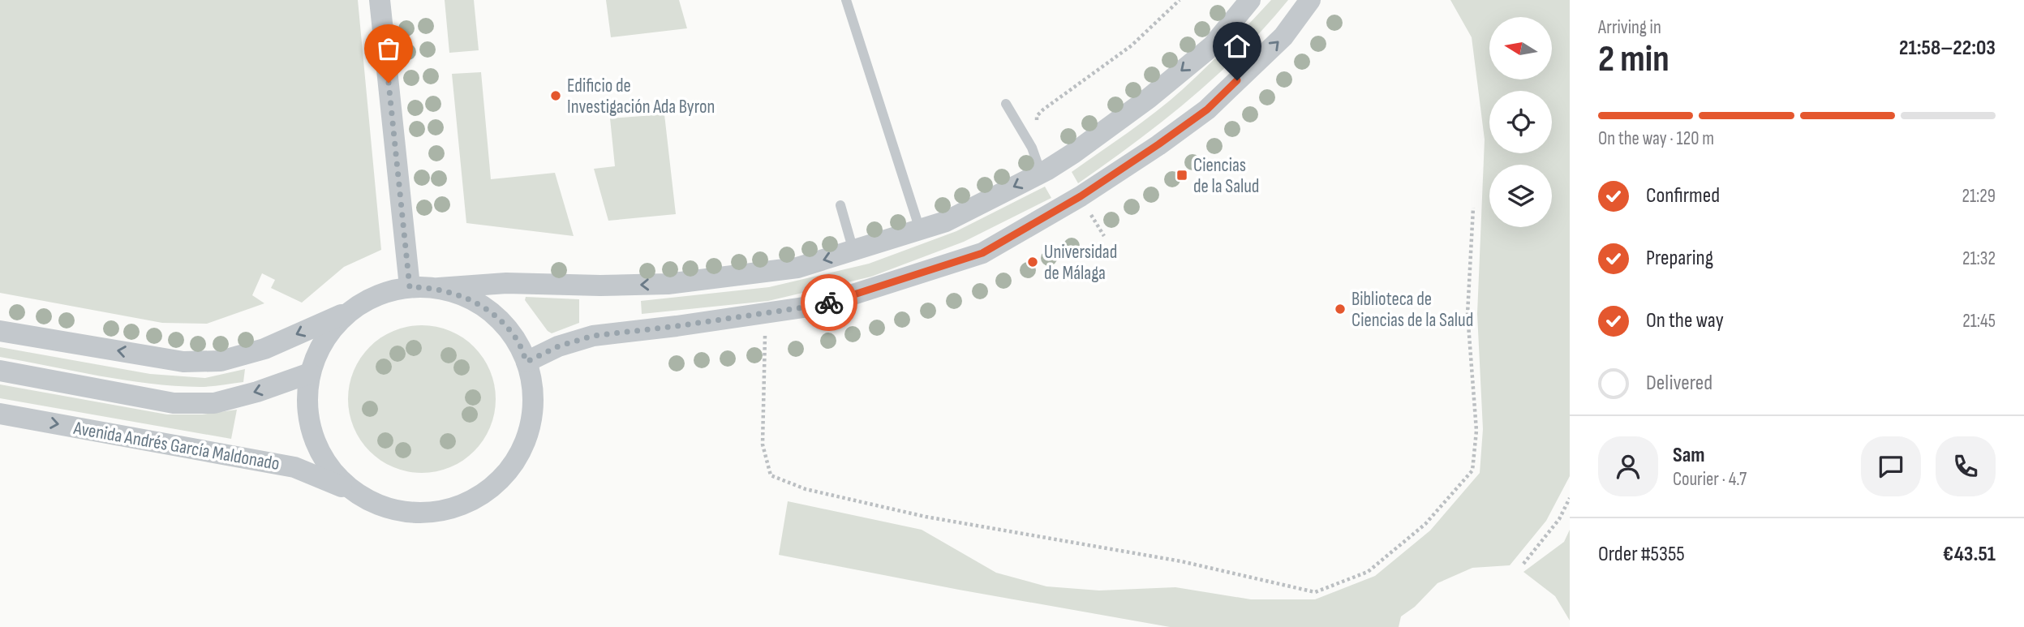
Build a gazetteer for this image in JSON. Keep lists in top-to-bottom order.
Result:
{
  "streets": {
    "street": ["Avenida Andrés García Maldonado"]
  },
  "places": {
    "other": ["Edificio de Investigación Ada Byron", "Universidad de Málaga", "Biblioteca de Ciencias de la Salud"],
    "transit": ["Ciencias de la Salud"]
  },
  "north": "left",
  "page": {
    "heading": ["2 min", "Arriving in", "21:58–22:03"],
    "panel": [
      "Sam",
      "Courier · 4.7",
      "Order #5355",
      "€43.51"
    ],
    "bar": "On the way · 120 m",
    "list": [
      ["Confirmed", "21:29"],
      ["Preparing", "21:32"],
      ["On the way", "21:45"],
      "Delivered"
    ]
  }
}
